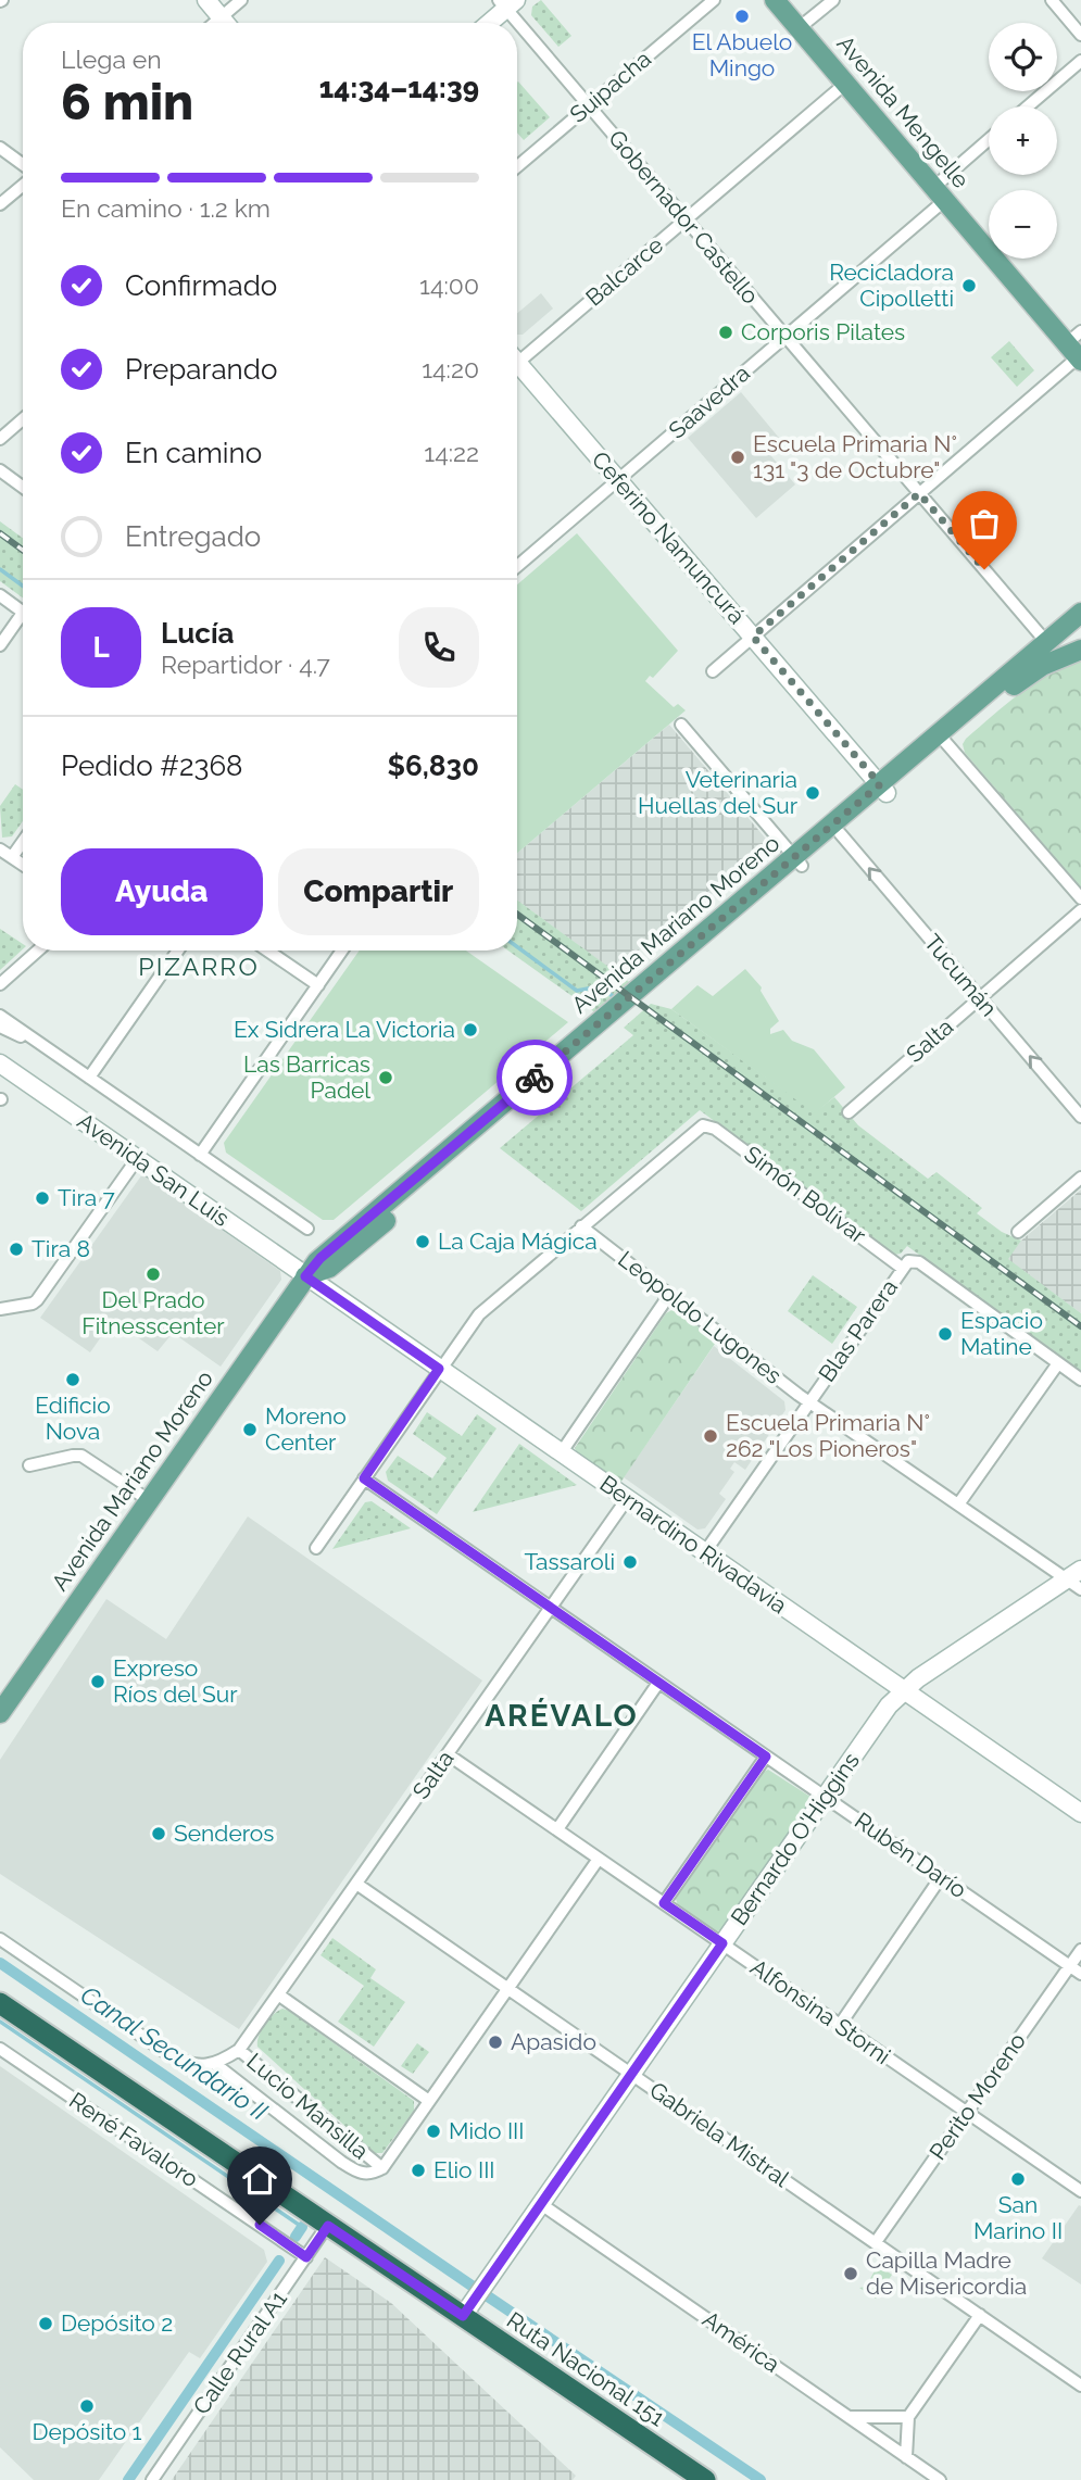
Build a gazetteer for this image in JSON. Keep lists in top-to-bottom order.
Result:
{
  "streets": {
    "highway": ["Ruta Nacional 151"],
    "main road": [
      "Avenida Mengelle",
      "Ceferino Namuncurá",
      "Avenida Mariano Moreno",
      "Avenida San Luis",
      "Bernardino Rivadavia",
      "Bernardo O'Higgins"
    ],
    "street": [
      "Suipacha",
      "Gobernador Castello",
      "Balcarce",
      "Saavedra",
      "Tucumán",
      "Salta",
      "Simón Bolívar",
      "Leopoldo Lugones",
      "Blas Parera",
      "Rubén Darío",
      "Alfonsina Storni",
      "Perito Moreno",
      "Lucio Mansilla",
      "Gabriela Mistral",
      "René Favaloro",
      "América",
      "Calle Rural A1"
    ]
  },
  "crossings": [
    ["Suipacha", "Gobernador Castello"],
    ["Avenida Mengelle", "Balcarce"],
    ["Avenida Mengelle", "Saavedra"],
    ["Gobernador Castello", "Balcarce"],
    ["Gobernador Castello", "Saavedra"],
    ["Gobernador Castello", "Avenida Mariano Moreno"],
    ["Saavedra", "Ceferino Namuncurá"],
    ["Ceferino Namuncurá", "Avenida Mariano Moreno"],
    ["Avenida Mariano Moreno", "Tucumán"],
    ["Avenida Mariano Moreno", "Avenida San Luis"],
    ["Avenida Mariano Moreno", "Bernardino Rivadavia"],
    ["Tucumán", "Salta"],
    ["Salta", "Bernardino Rivadavia"],
    ["Salta", "Rubén Darío"],
    ["Salta", "Alfonsina Storni"],
    ["Salta", "Lucio Mansilla"],
    ["Salta", "Gabriela Mistral"],
    ["Avenida San Luis", "Bernardino Rivadavia"],
    ["Simón Bolívar", "Leopoldo Lugones"],
    ["Simón Bolívar", "Blas Parera"],
    ["Leopoldo Lugones", "Blas Parera"],
    ["Leopoldo Lugones", "Bernardo O'Higgins"],
    ["Blas Parera", "Bernardino Rivadavia"],
    ["Bernardino Rivadavia", "Bernardo O'Higgins"],
    ["Bernardo O'Higgins", "Rubén Darío"],
    ["Bernardo O'Higgins", "Alfonsina Storni"],
    ["Bernardo O'Higgins", "Gabriela Mistral"],
    ["Bernardo O'Higgins", "América"],
    ["Bernardo O'Higgins", "Ruta Nacional 151"],
    ["Rubén Darío", "Perito Moreno"],
    ["Alfonsina Storni", "Perito Moreno"],
    ["Perito Moreno", "Gabriela Mistral"],
    ["René Favaloro", "Calle Rural A1"],
    ["Calle Rural A1", "Ruta Nacional 151"]
  ],
  "one_way": ["Tucumán"],
  "districts": ["PIZARRO", "ARÉVALO"],
  "water": ["Canal Secundario II"],
  "places": [
    "El Abuelo Mingo",
    "Recicladora Cipolletti",
    "Corporis Pilates",
    "Escuela Primaria N° 131 \"3 de Octubre\"",
    "Veterinaria Huellas del Sur",
    "Ex Sidrera La Victoria",
    "Las Barricas Padel",
    "Tira 7",
    "La Caja Mágica",
    "Tira 8",
    "Del Prado Fitnesscenter",
    "Espacio Matine",
    "Edificio Nova",
    "Moreno Center",
    "Escuela Primaria N° 262 \"Los Pioneros\"",
    "Tassaroli",
    "Expreso Ríos del Sur",
    "Senderos",
    "Apasido",
    "Mido III",
    "Elio III",
    "San Marino II",
    "Capilla Madre de Misericordia",
    "Depósito 2",
    "Depósito 1"
  ],
  "page": {
    "map_buttons": ["+", "−"],
    "heading": ["6 min", "Llega en", "14:34–14:39"],
    "panel": [
      "Lucía",
      "Repartidor · 4.7",
      "Pedido #2368",
      "$6,830"
    ],
    "bar": "En camino · 1.2 km",
    "list": [
      ["Confirmado", "14:00"],
      ["Preparando", "14:20"],
      ["En camino", "14:22"],
      "Entregado"
    ],
    "round": "L",
    "buttons": ["Ayuda", "Compartir"]
  }
}
